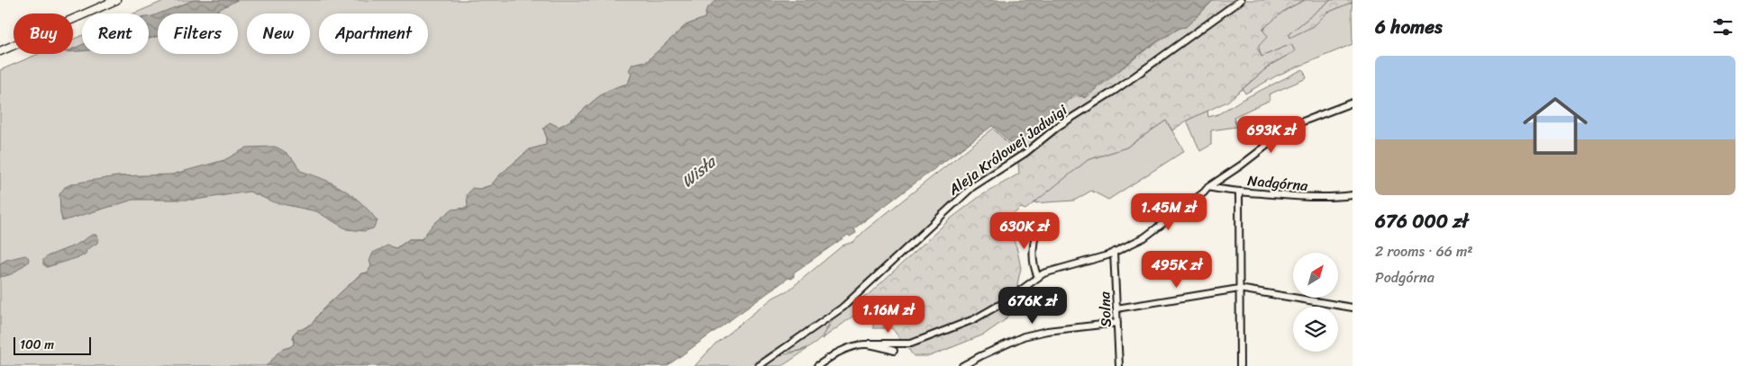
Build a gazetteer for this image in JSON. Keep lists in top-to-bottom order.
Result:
{
  "streets": {
    "street": ["Aleja Królowej Jadwigi", "Nadgórna", "Solna"]
  },
  "water": ["Wisła"],
  "scale_bar": "100 m",
  "north": "top right",
  "page": {
    "heading": "6 homes",
    "chip": [
      "Buy",
      "Rent",
      "Filters",
      "New",
      "Apartment"
    ],
    "list": [
      {
        "name": "676 000 zł",
        "note": "2 rooms · 66 m² · Podgórna"
      }
    ],
    "price": [
      "693K zł",
      "1.45M zł",
      "630K zł",
      "495K zł",
      "676K zł",
      "1.16M zł"
    ],
    "scale": "100 m"
  }
}
